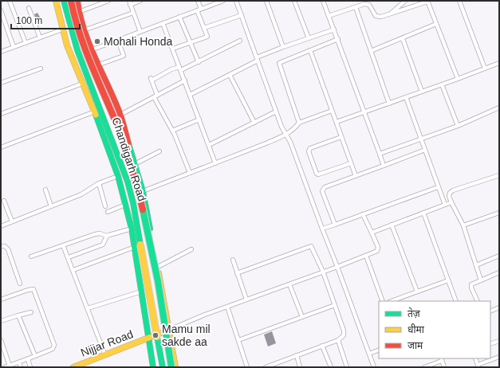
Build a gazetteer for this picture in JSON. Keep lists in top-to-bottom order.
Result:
{
  "streets": {
    "main road": ["Chandigarh Road", "Nijjar Road"]
  },
  "places": ["Mohali Honda", "Mamu mil sakde aa"],
  "legend": ["तेज़", "धीमा", "जाम"],
  "scale_bar": "100 m"
}
